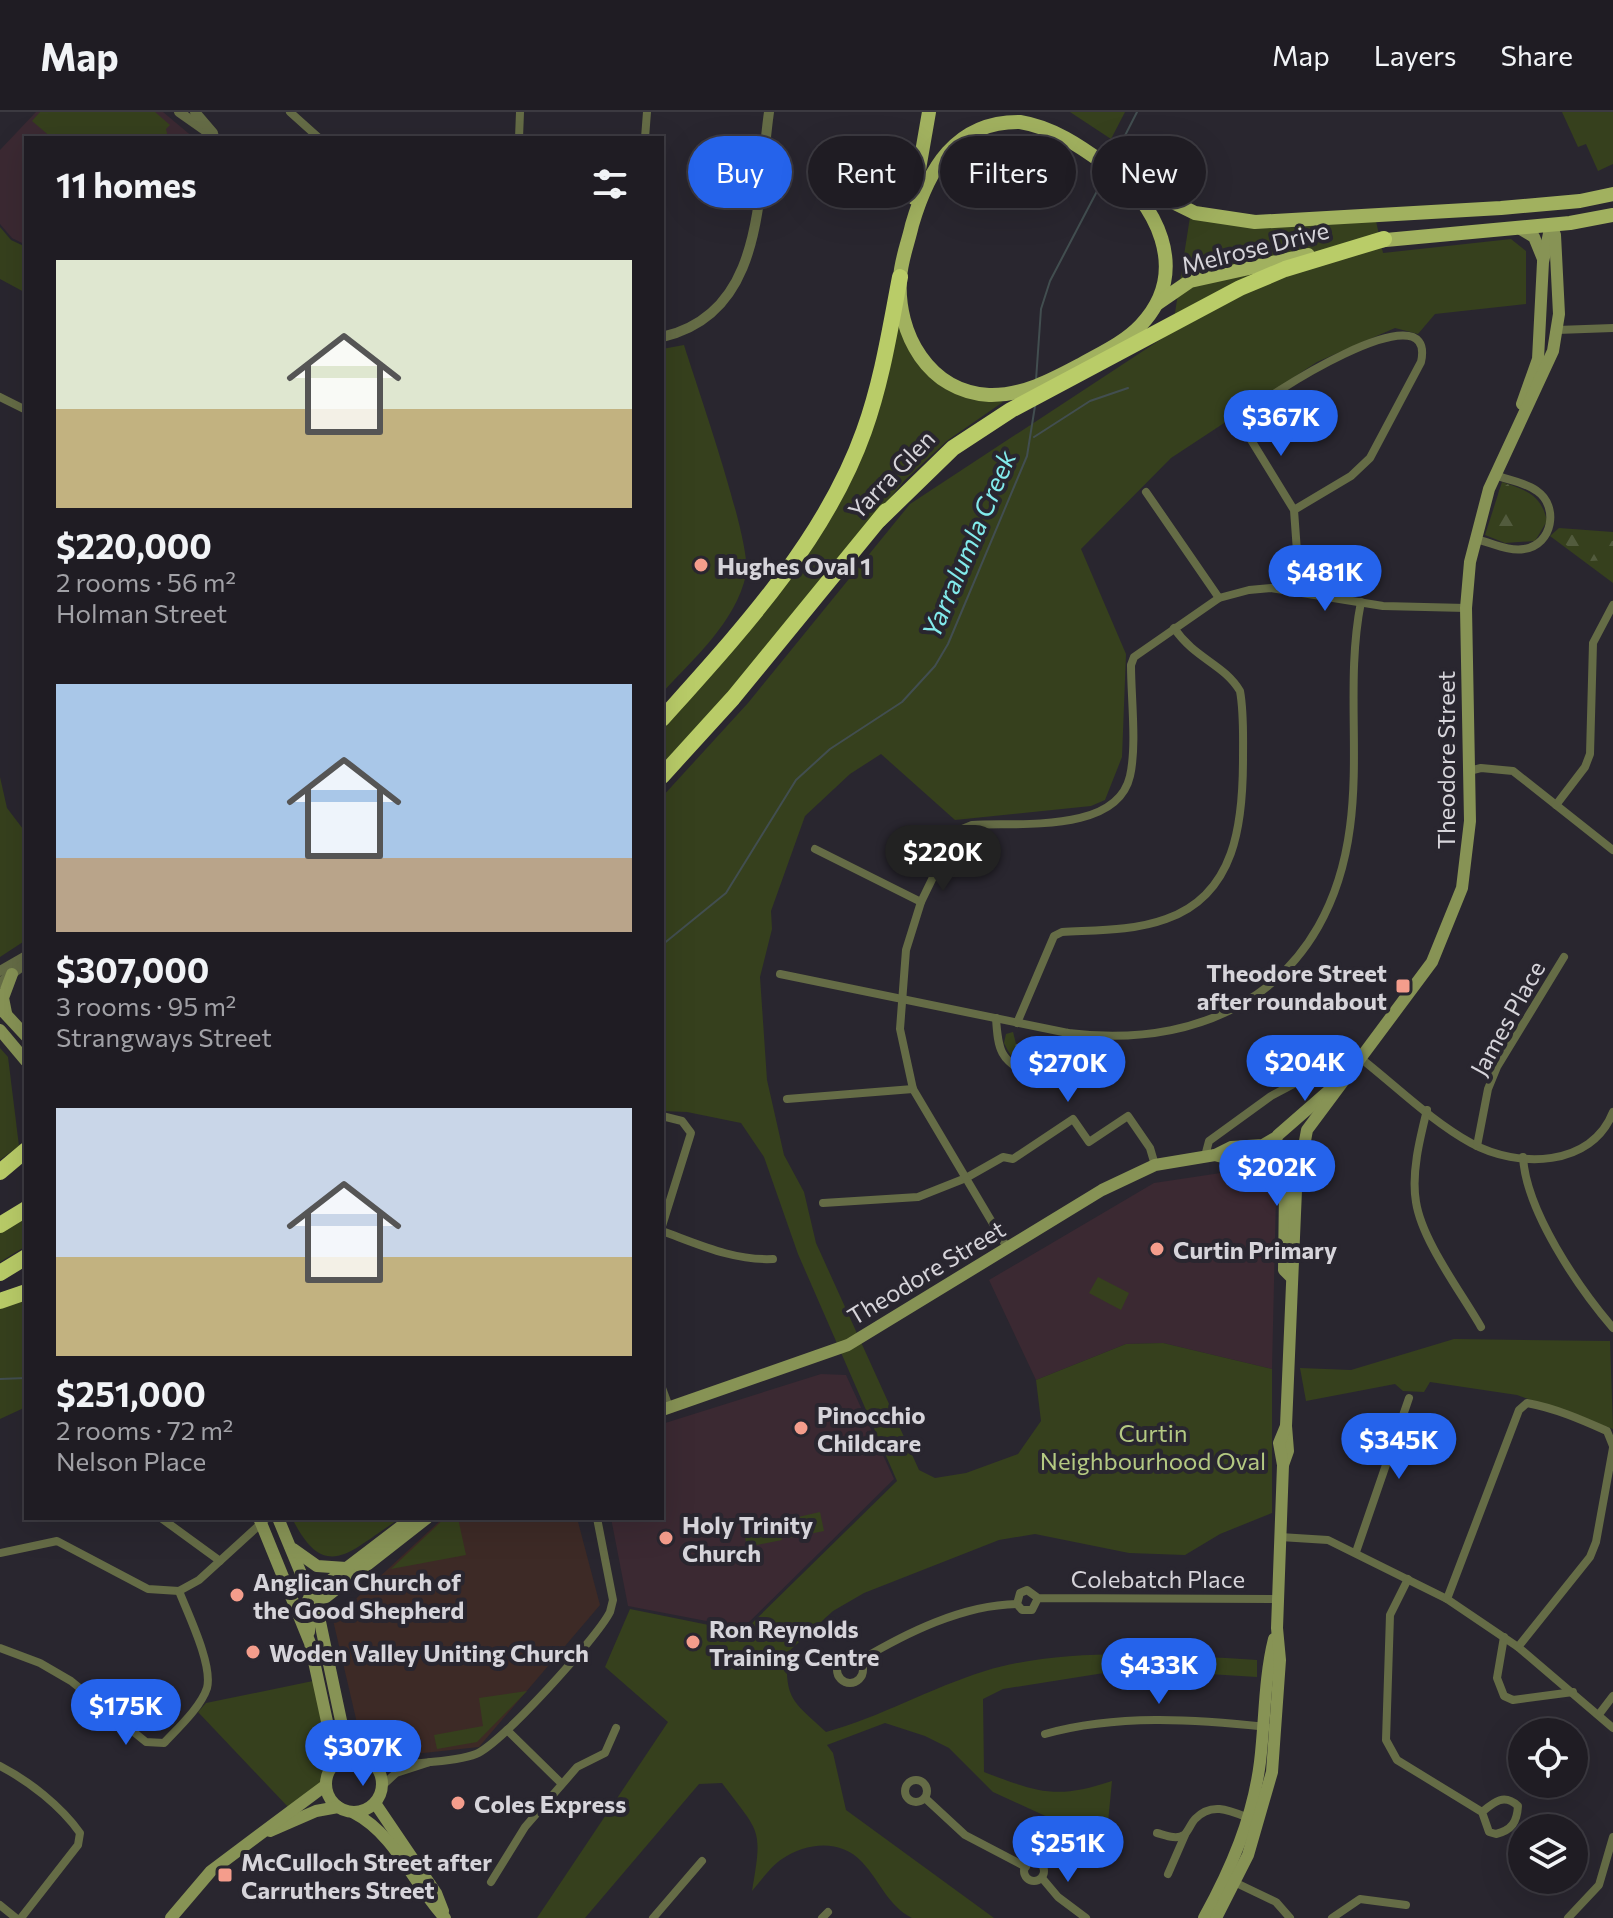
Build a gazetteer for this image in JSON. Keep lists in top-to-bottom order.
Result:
{
  "streets": {
    "highway": ["Yarra Glen"],
    "main road": ["Melrose Drive", "Theodore Street"],
    "street": ["James Place", "Colebatch Place"]
  },
  "crossings": [
    ["Melrose Drive", "Theodore Street"]
  ],
  "water": ["Yarralumla Creek"],
  "parks": ["Curtin Neighbourhood Oval"],
  "places": {
    "other": [
      "Hughes Oval 1",
      "Curtin Primary",
      "Pinocchio Childcare",
      "Holy Trinity Church",
      "Anglican Church of the Good Shepherd",
      "Ron Reynolds Training Centre",
      "Woden Valley Uniting Church",
      "Coles Express"
    ],
    "transit": ["Theodore Street after roundabout", "McCulloch Street after Carruthers Street"]
  },
  "page": {
    "header": "Map",
    "nav": ["Map", "Layers", "Share"],
    "chip": [
      "Buy",
      "Rent",
      "Filters",
      "New"
    ],
    "heading": "11 homes",
    "list": [
      {
        "name": "$220,000",
        "note": "2 rooms · 56 m² · Holman Street"
      },
      {
        "name": "$307,000",
        "note": "3 rooms · 95 m² · Strangways Street"
      },
      {
        "name": "$251,000",
        "note": "2 rooms · 72 m² · Nelson Place"
      }
    ],
    "price": [
      "$367K",
      "$481K",
      "$220K",
      "$204K",
      "$270K",
      "$202K",
      "$345K",
      "$433K",
      "$175K",
      "$307K",
      "$251K"
    ]
  }
}
